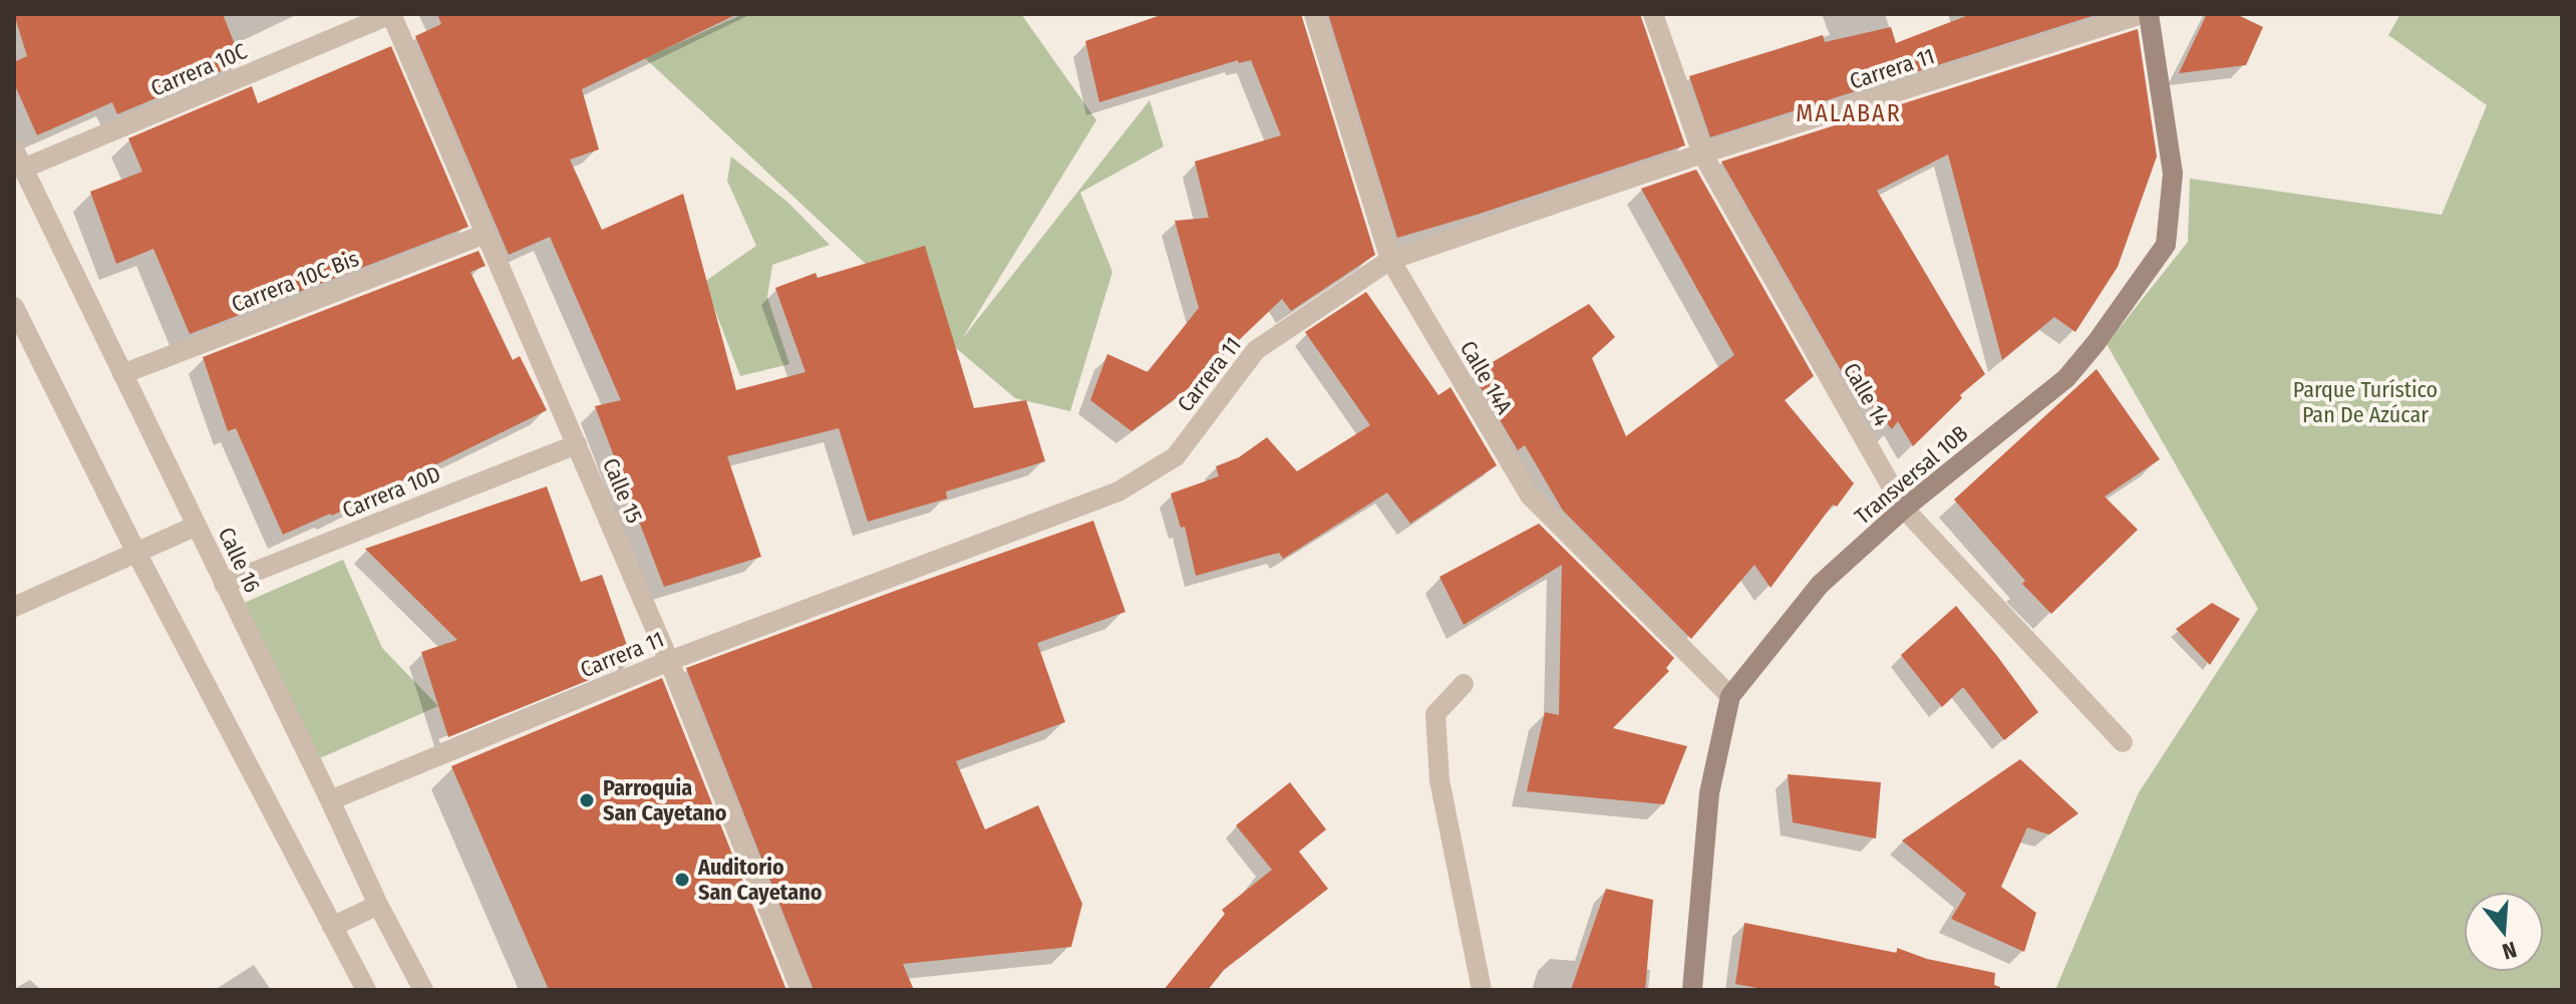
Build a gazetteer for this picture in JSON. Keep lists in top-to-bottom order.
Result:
{
  "streets": {
    "street": [
      "Carrera 11",
      "Carrera 10C",
      "Carrera 10C Bis",
      "Calle 14A",
      "Calle 14",
      "Transversal 10B",
      "Calle 15",
      "Carrera 10D",
      "Calle 16"
    ]
  },
  "crossings": [
    ["Carrera 11", "Calle 14A"],
    ["Carrera 11", "Calle 14"],
    ["Carrera 11", "Calle 15"],
    ["Carrera 11", "Calle 16"],
    ["Carrera 10C", "Calle 15"],
    ["Carrera 10C", "Calle 16"],
    ["Carrera 10C Bis", "Calle 15"],
    ["Carrera 10C Bis", "Calle 16"],
    ["Calle 14A", "Transversal 10B"],
    ["Calle 14", "Transversal 10B"],
    ["Calle 15", "Carrera 10D"],
    ["Carrera 10D", "Calle 16"]
  ],
  "districts": ["MALABAR"],
  "parks": ["Parque Turístico Pan De Azúcar"],
  "places": ["Parroquia San Cayetano", "Auditorio San Cayetano"],
  "north": "bottom"
}
